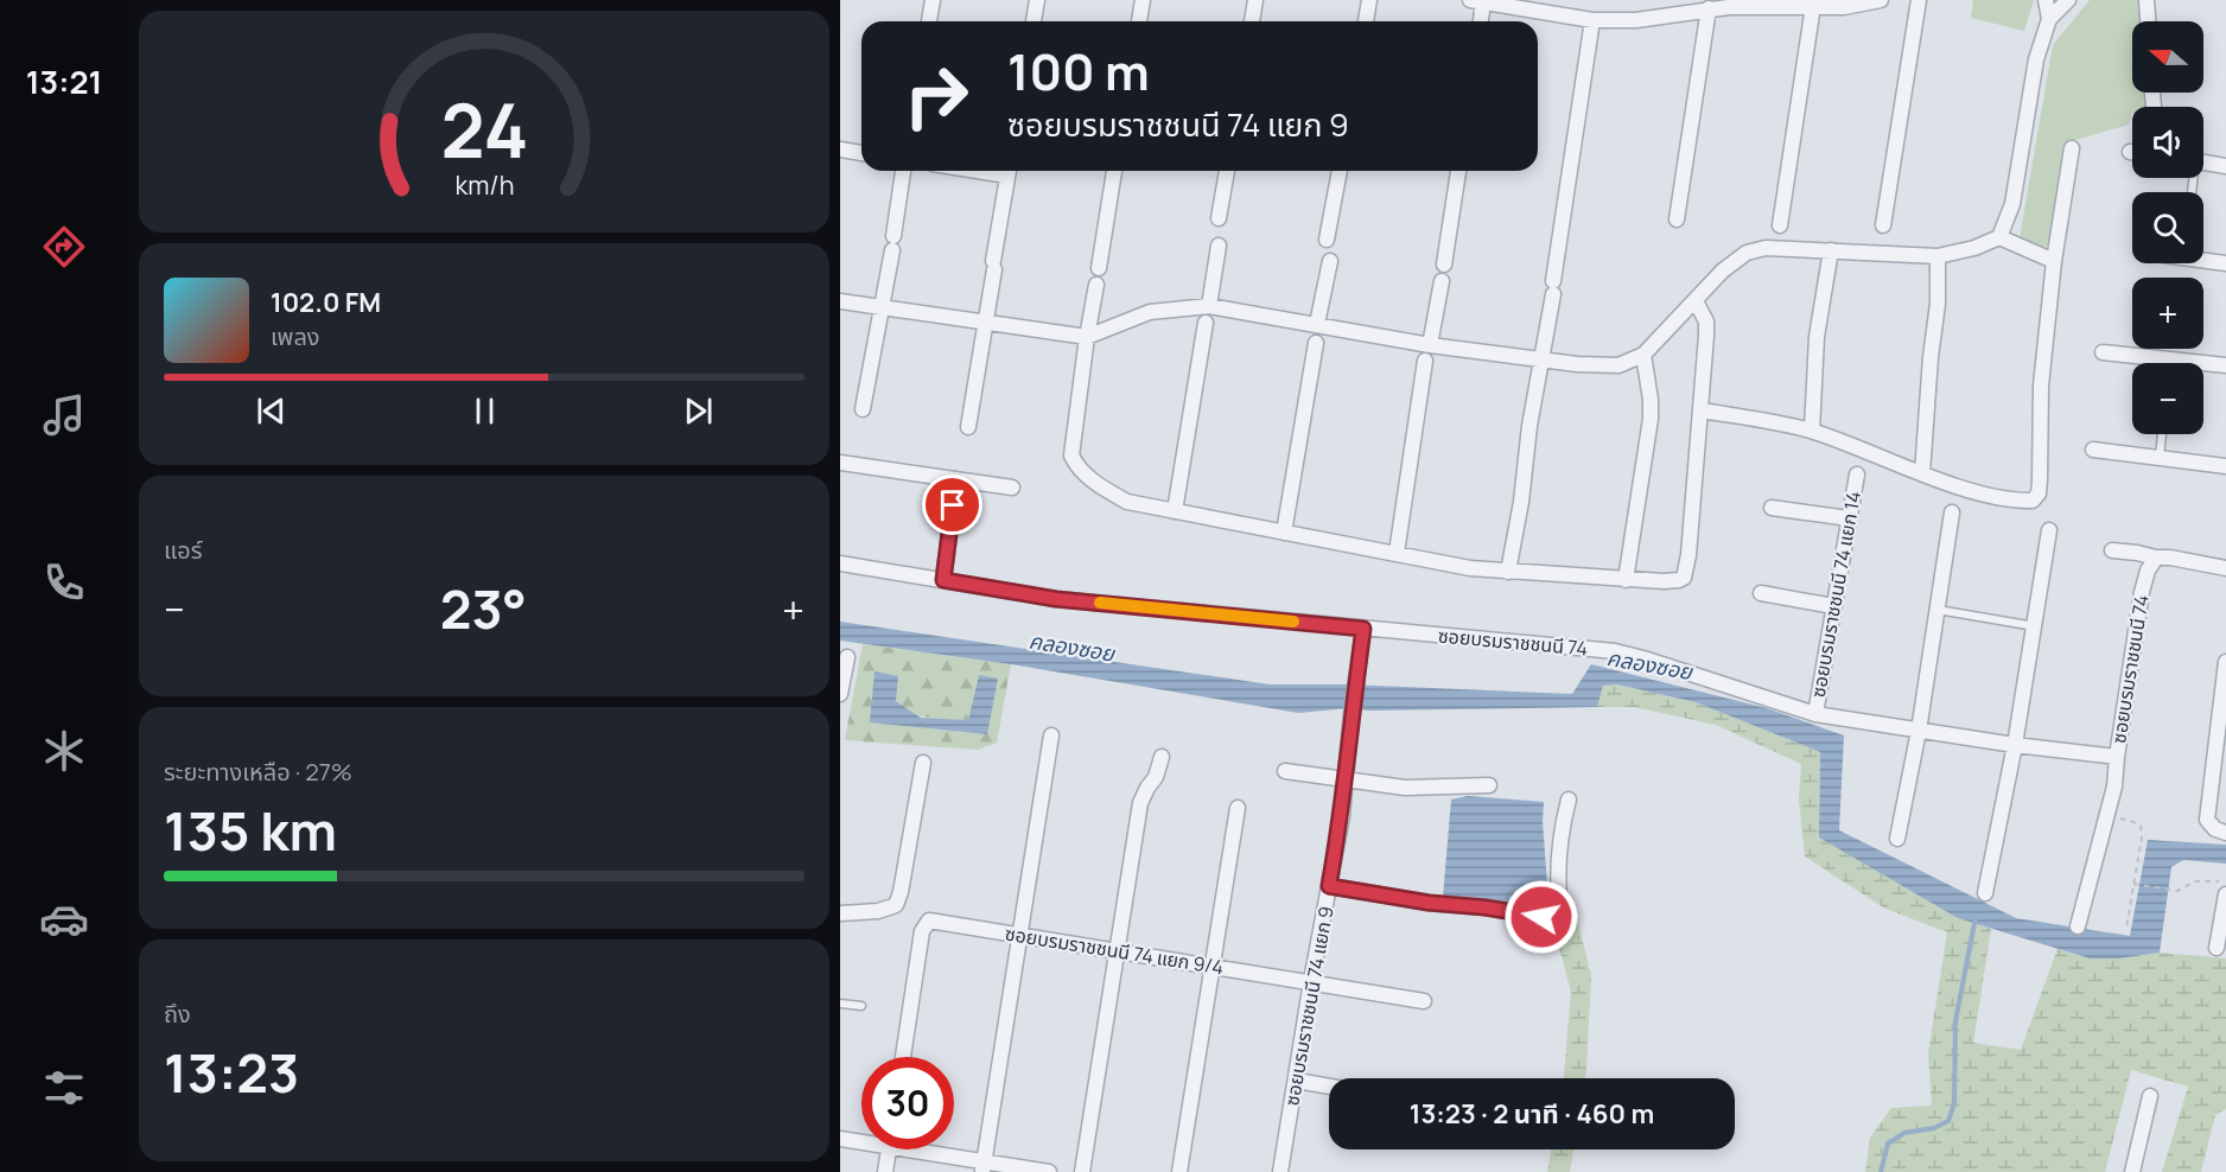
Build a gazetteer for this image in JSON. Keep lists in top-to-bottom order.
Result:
{
  "streets": {
    "street": [
      "ซอยบรมราชชนนี 74 แยก 14",
      "ซอยบรมราชชนนี 74",
      "ซอยบรมราชชนนี 74 แยก 9/4",
      "ซอยบรมราชชนนี 74 แยก 9"
    ]
  },
  "crossings": [
    ["ซอยบรมราชชนนี 74 แยก 14", "ซอยบรมราชชนนี 74"],
    ["ซอยบรมราชชนนี 74", "ซอยบรมราชชนนี 74 แยก 9"],
    ["ซอยบรมราชชนนี 74 แยก 9/4", "ซอยบรมราชชนนี 74 แยก 9"]
  ],
  "water": ["คลองซอย"],
  "north": "left",
  "page": {
    "tabs": "13:21",
    "map_buttons": ["+", "−"],
    "turn": ["100 m", "ซอยบรมราชชนนี 74 แยก 9"],
    "song": ["102.0 FM", "เพลง"],
    "tile": [
      "แอร์",
      ["ระยะทางเหลือ · 27%", "135 km"],
      ["ถึง", "13:23"]
    ],
    "heat": ["−", "23°", "+"],
    "limit": "30",
    "trip": "13:23 · 2 นาที · 460 m",
    "gauge": ["24", "km/h"]
  }
}
